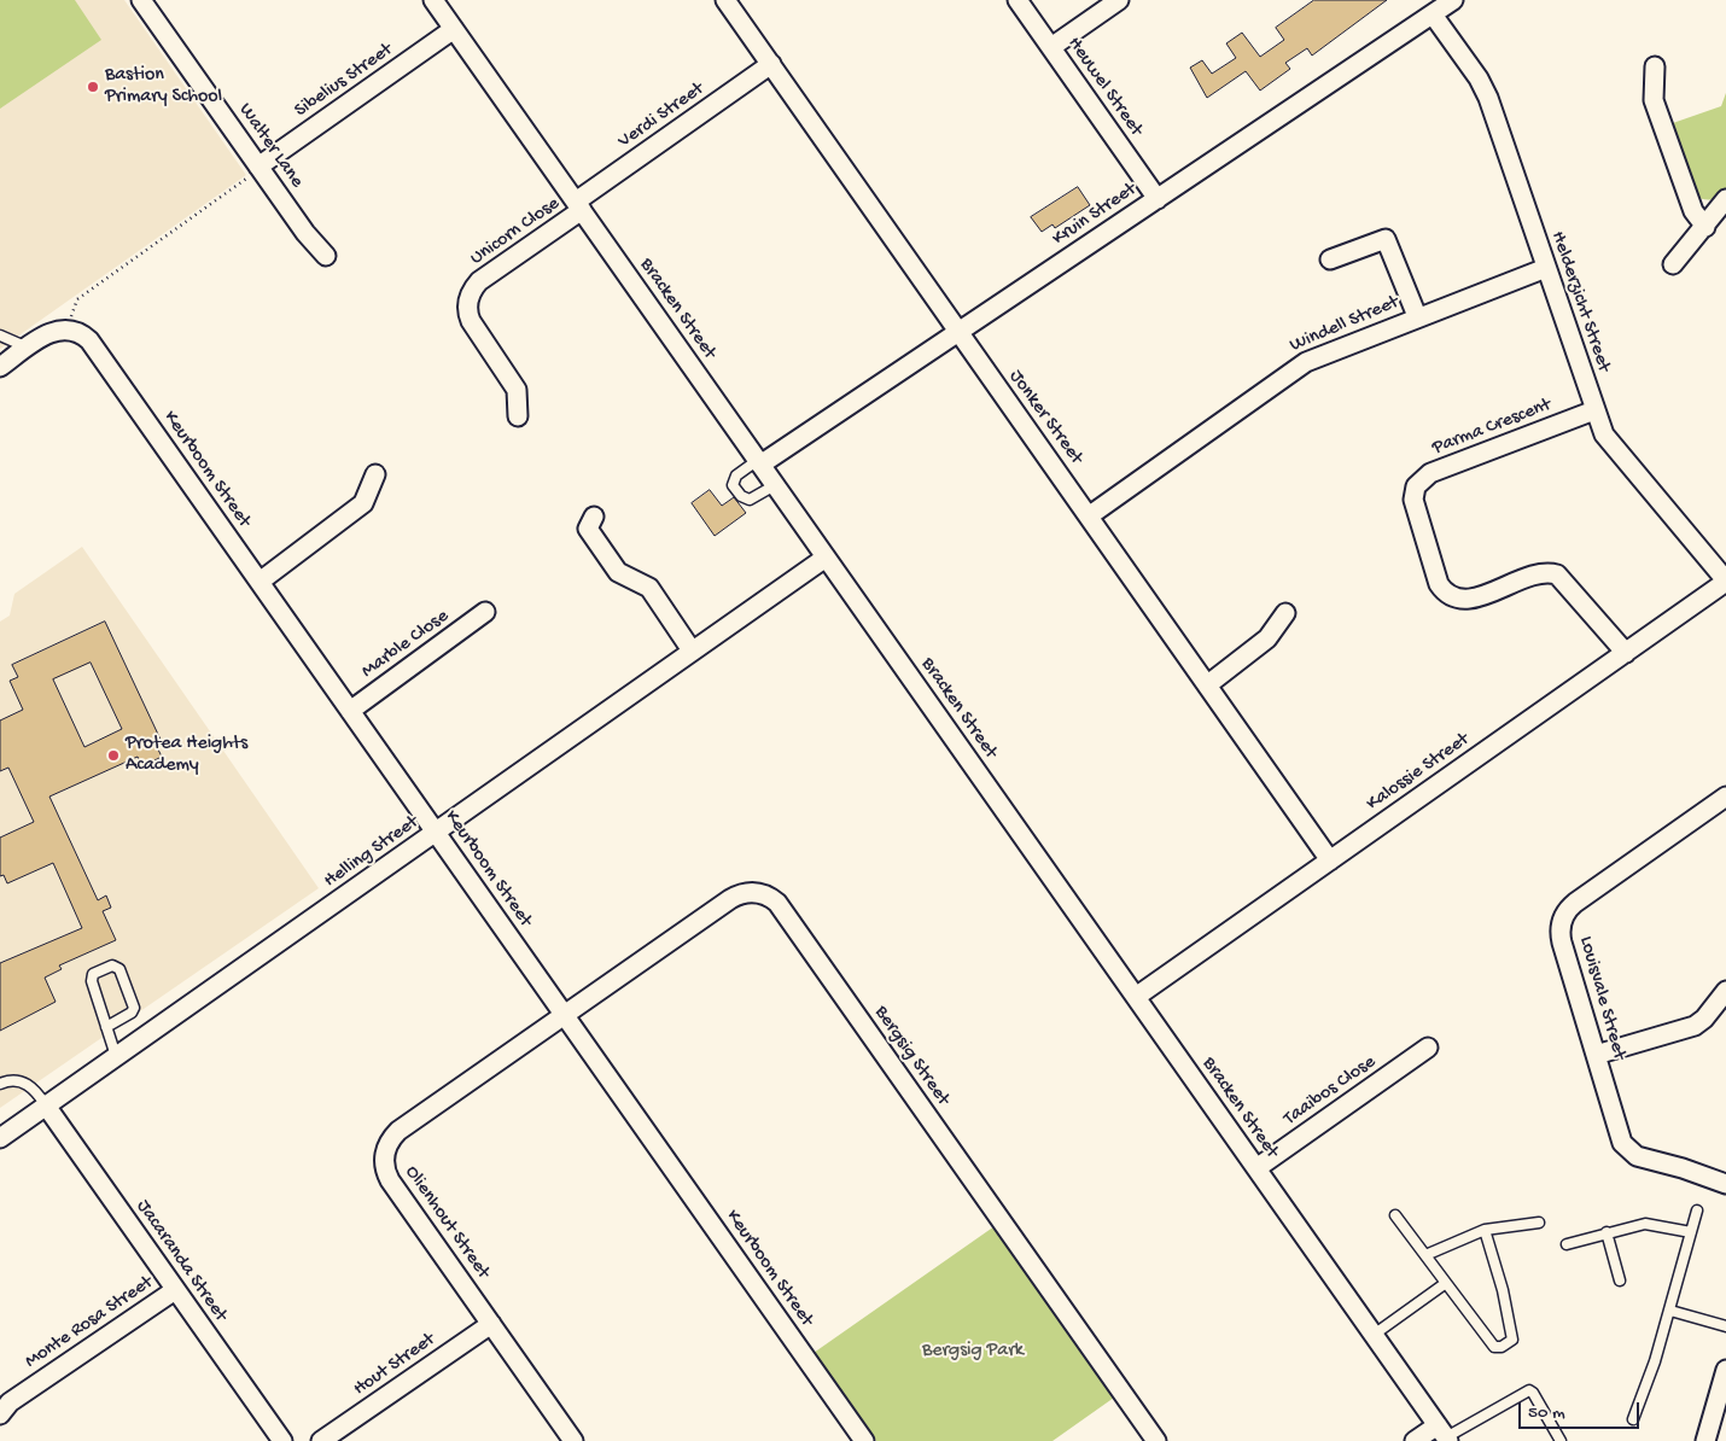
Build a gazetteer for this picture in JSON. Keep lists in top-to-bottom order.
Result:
{
  "streets": {
    "street": [
      "Sibelius Street",
      "Heuwel Street",
      "Verdi Street",
      "Walter Lane",
      "Kruin Street",
      "Unicorn Close",
      "Helderzicht Street",
      "Bracken Street",
      "Windell Street",
      "Jonker Street",
      "Parma Crescent",
      "Keurboom Street",
      "Marble Close",
      "Kalossie Street",
      "Helling Street",
      "Louisvale Street",
      "Bergsig Street",
      "Taaibos Close",
      "Olienhout Street",
      "Jacaranda Street",
      "Monte Rosa Street",
      "Hout Street"
    ]
  },
  "crossings": [
    ["Sibelius Street", "Walter Lane"],
    ["Sibelius Street", "Bracken Street"],
    ["Heuwel Street", "Kruin Street"],
    ["Verdi Street", "Unicorn Close"],
    ["Verdi Street", "Bracken Street"],
    ["Verdi Street", "Jonker Street"],
    ["Kruin Street", "Helderzicht Street"],
    ["Kruin Street", "Bracken Street"],
    ["Kruin Street", "Jonker Street"],
    ["Unicorn Close", "Bracken Street"],
    ["Helderzicht Street", "Windell Street"],
    ["Helderzicht Street", "Parma Crescent"],
    ["Helderzicht Street", "Kalossie Street"],
    ["Bracken Street", "Kalossie Street"],
    ["Bracken Street", "Helling Street"],
    ["Bracken Street", "Taaibos Close"],
    ["Windell Street", "Jonker Street"],
    ["Jonker Street", "Kalossie Street"],
    ["Parma Crescent", "Kalossie Street"],
    ["Keurboom Street", "Marble Close"],
    ["Keurboom Street", "Helling Street"],
    ["Keurboom Street", "Bergsig Street"],
    ["Keurboom Street", "Olienhout Street"],
    ["Helling Street", "Jacaranda Street"],
    ["Bergsig Street", "Olienhout Street"],
    ["Olienhout Street", "Hout Street"],
    ["Jacaranda Street", "Monte Rosa Street"]
  ],
  "parks": ["Bergsig Park"],
  "places": ["Bastion Primary School", "Protea Heights Academy"],
  "scale_bar": "50 m"
}
